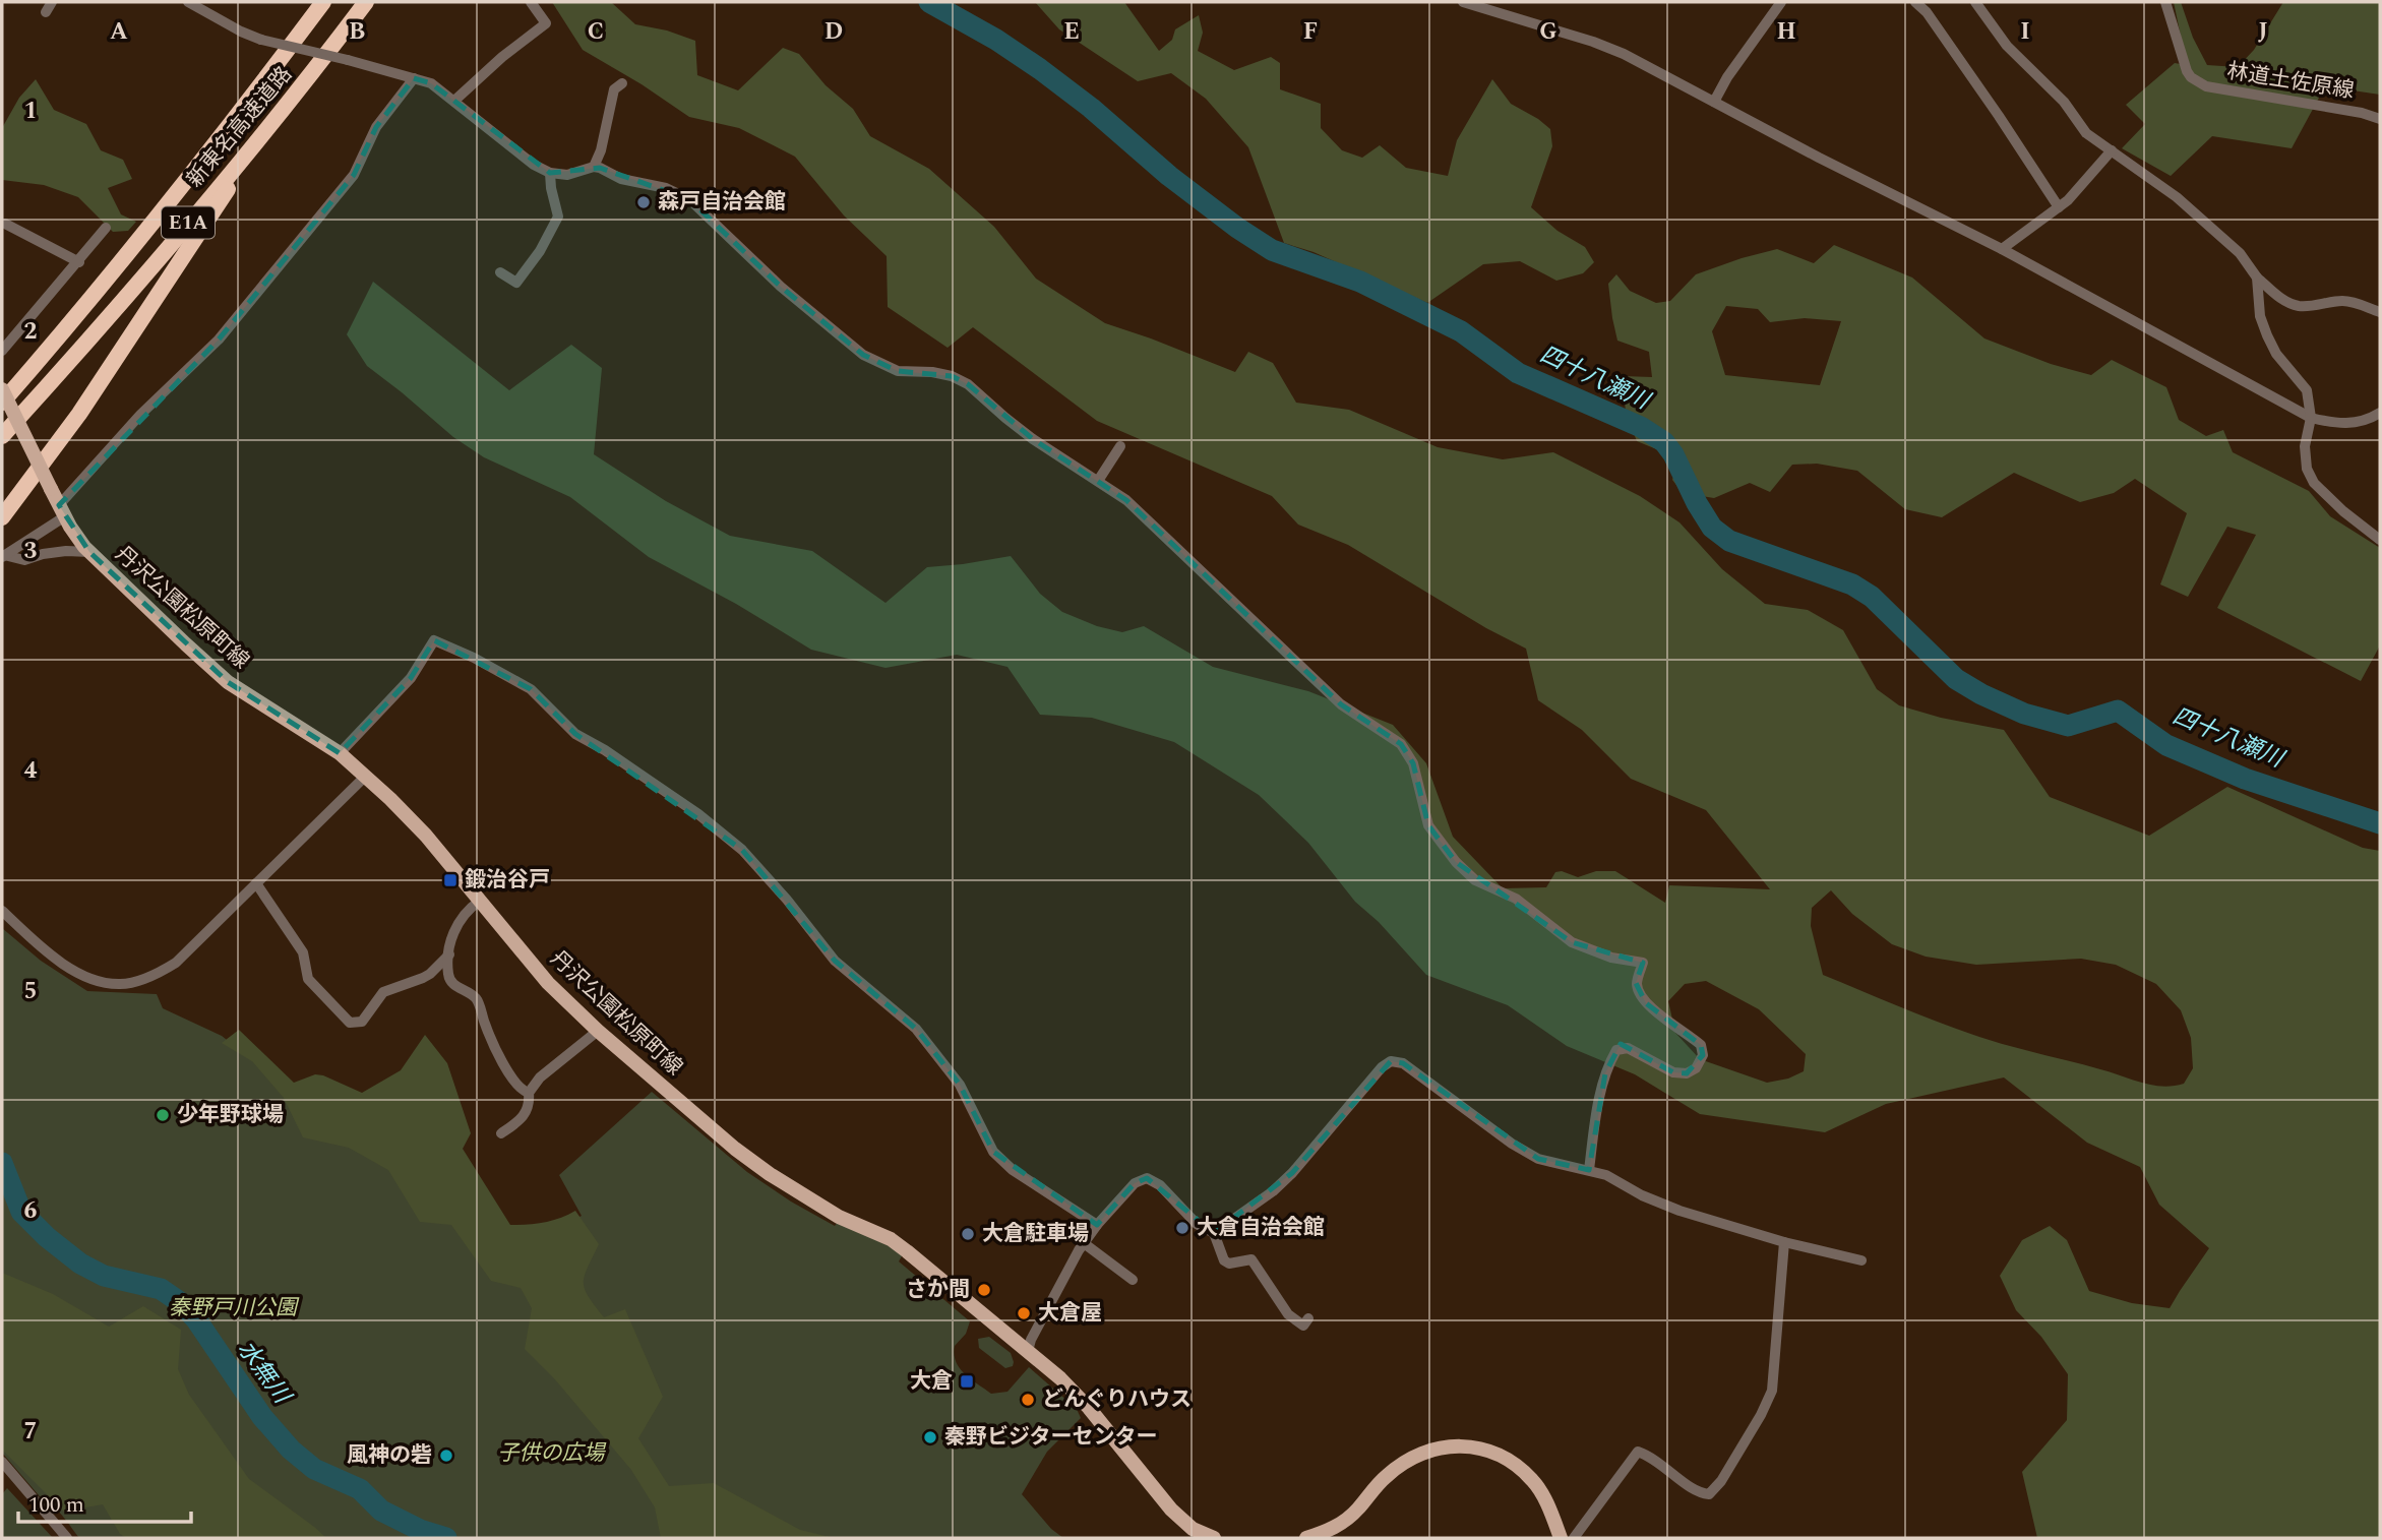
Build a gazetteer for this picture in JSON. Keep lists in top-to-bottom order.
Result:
{
  "streets": {
    "highway": ["新東名高速道路", "E1A"],
    "main road": ["丹沢公園松原町線"],
    "street": ["林道土佐原線"]
  },
  "water": ["四十八瀬川", "水無川"],
  "parks": ["秦野戸川公園", "子供の広場"],
  "places": {
    "other": [
      "森戸自治会館",
      "少年野球場",
      "大倉自治会館",
      "大倉駐車場",
      "さか間",
      "大倉屋",
      "どんぐりハウス",
      "秦野ビジターセンター",
      "風神の砦"
    ],
    "transit": ["鍛治谷戸", "大倉"]
  },
  "scale_bar": "100 m",
  "grid": {
    "columns": [
      "A",
      "B",
      "C",
      "D",
      "E",
      "F",
      "G",
      "H",
      "I",
      "J"
    ],
    "rows": [
      "1",
      "2",
      "3",
      "4",
      "5",
      "6",
      "7"
    ]
  }
}
